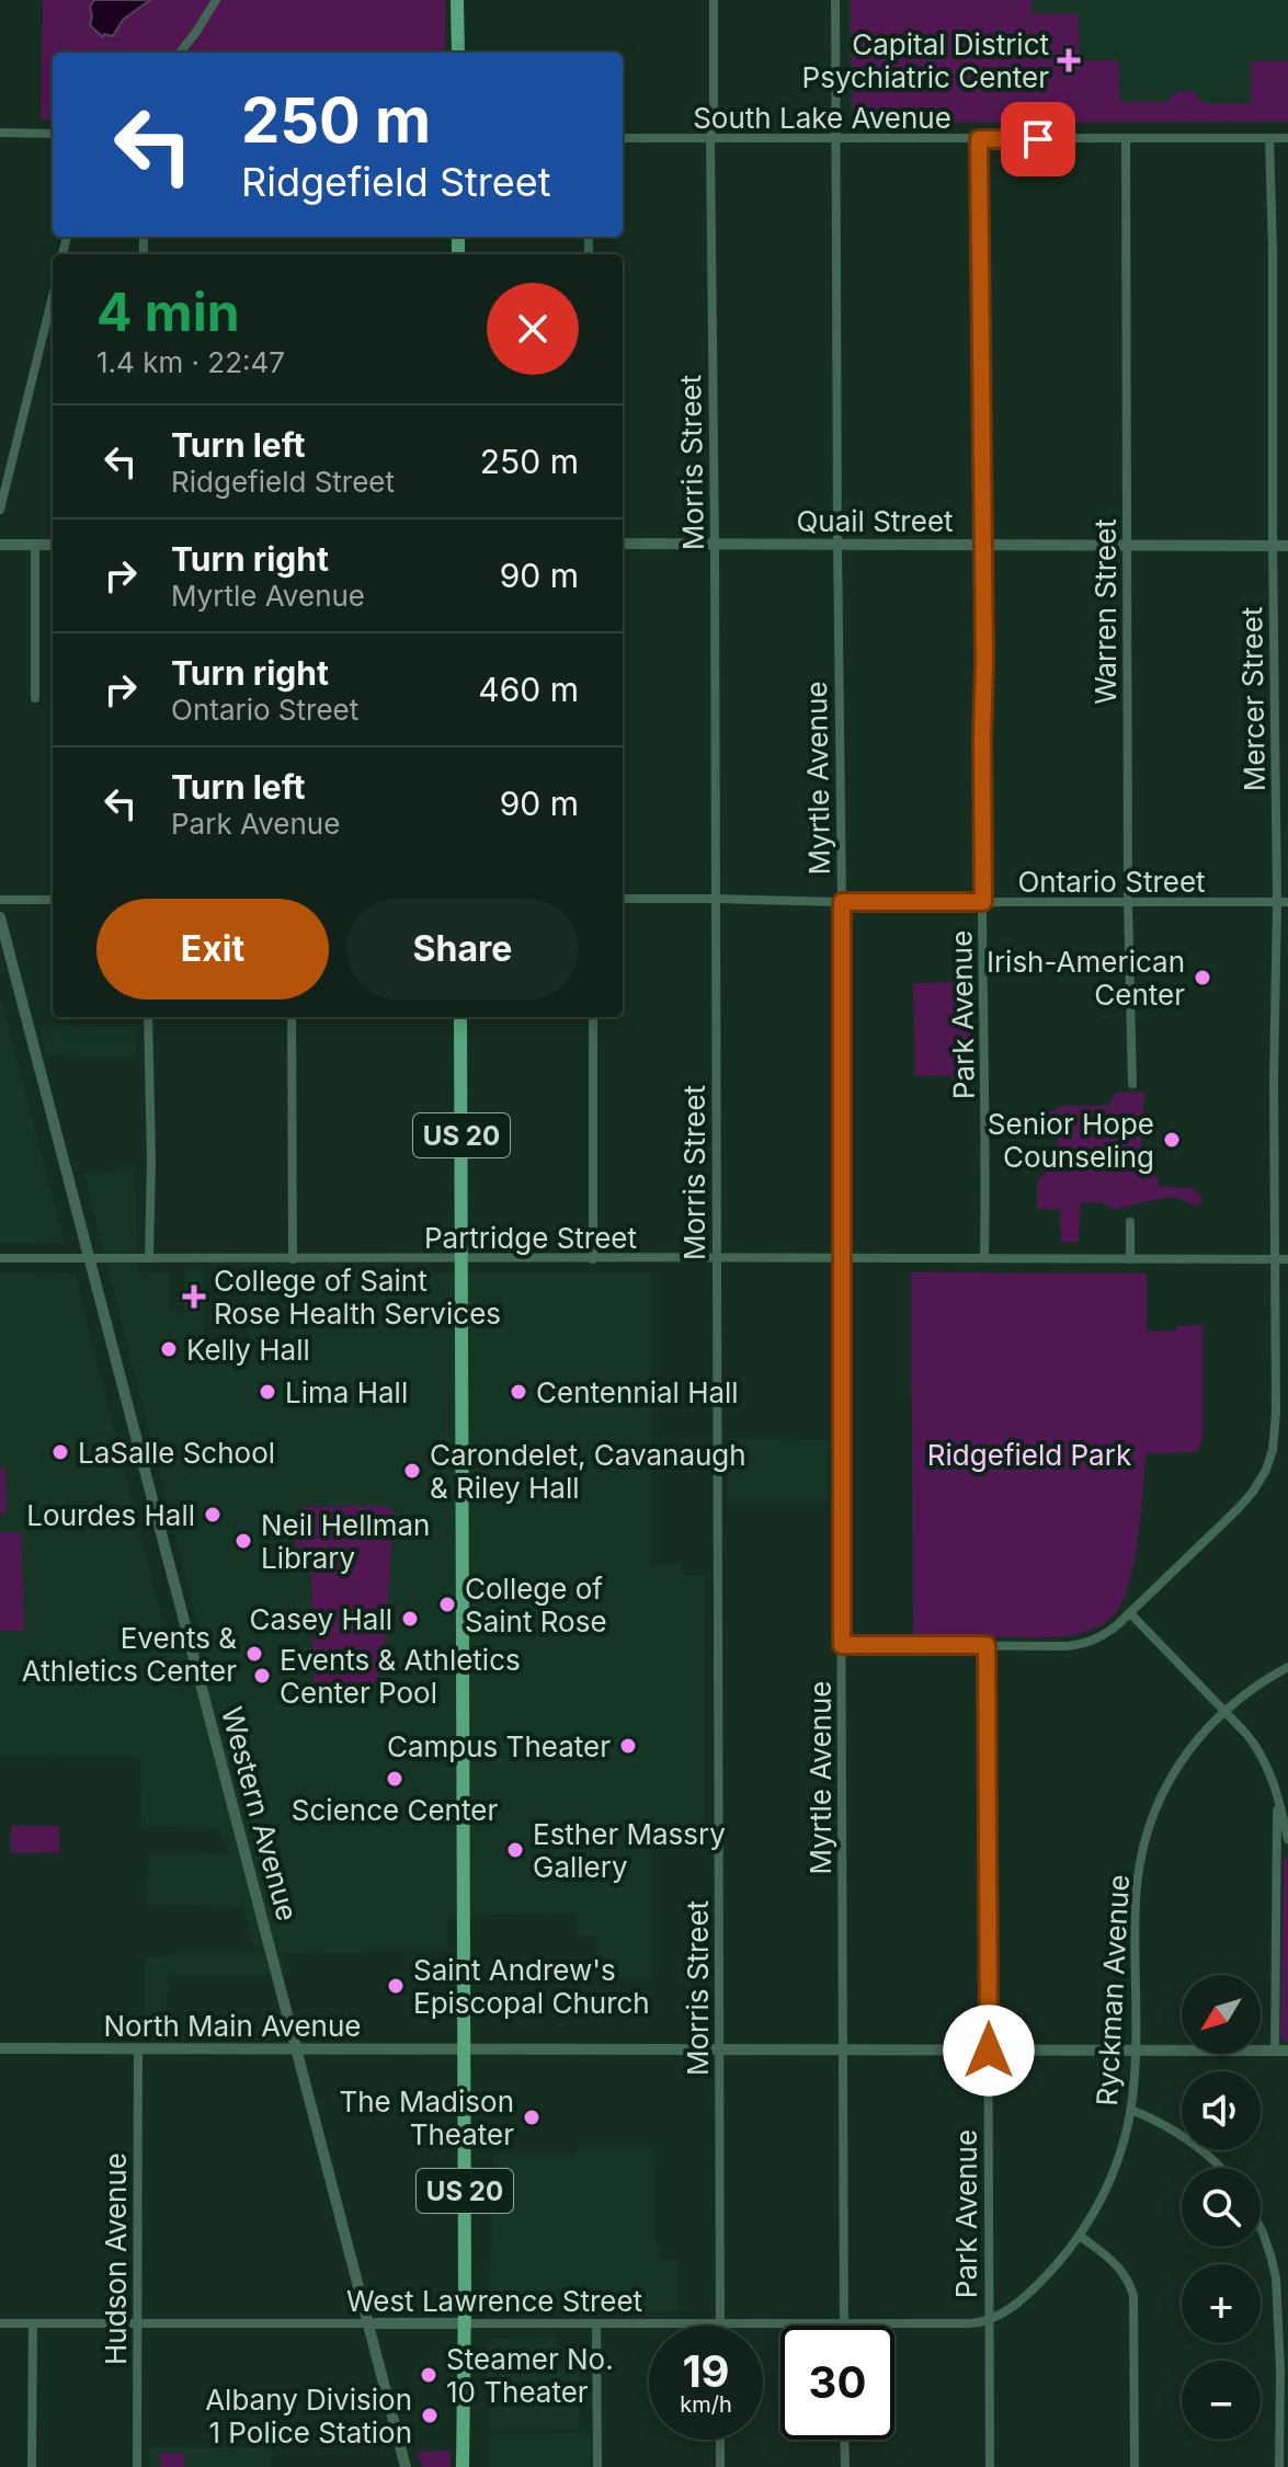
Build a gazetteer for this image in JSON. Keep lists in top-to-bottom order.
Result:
{
  "streets": {
    "main road": ["US 20"],
    "street": [
      "South Lake Avenue",
      "Morris Street",
      "Quail Street",
      "Warren Street",
      "Mercer Street",
      "Myrtle Avenue",
      "Ontario Street",
      "Park Avenue",
      "Partridge Street",
      "Western Avenue",
      "Ryckman Avenue",
      "North Main Avenue",
      "Hudson Avenue",
      "West Lawrence Street"
    ]
  },
  "crossings": [
    ["South Lake Avenue", "Morris Street"],
    ["South Lake Avenue", "Warren Street"],
    ["South Lake Avenue", "Mercer Street"],
    ["South Lake Avenue", "Myrtle Avenue"],
    ["South Lake Avenue", "Park Avenue"],
    ["Morris Street", "Quail Street"],
    ["Morris Street", "Ontario Street"],
    ["Morris Street", "Partridge Street"],
    ["Morris Street", "North Main Avenue"],
    ["Morris Street", "West Lawrence Street"],
    ["Quail Street", "Warren Street"],
    ["Quail Street", "Mercer Street"],
    ["Quail Street", "Myrtle Avenue"],
    ["Quail Street", "Park Avenue"],
    ["Warren Street", "Ontario Street"],
    ["Mercer Street", "Myrtle Avenue"],
    ["Mercer Street", "Ontario Street"],
    ["Mercer Street", "Park Avenue"],
    ["Mercer Street", "Partridge Street"],
    ["Myrtle Avenue", "Ontario Street"],
    ["Myrtle Avenue", "Partridge Street"],
    ["Myrtle Avenue", "North Main Avenue"],
    ["Myrtle Avenue", "West Lawrence Street"],
    ["Ontario Street", "Park Avenue"],
    ["Park Avenue", "Partridge Street"],
    ["Park Avenue", "Ryckman Avenue"],
    ["Park Avenue", "North Main Avenue"],
    ["Park Avenue", "West Lawrence Street"],
    ["US 20", "Partridge Street"],
    ["US 20", "North Main Avenue"],
    ["US 20", "West Lawrence Street"],
    ["Partridge Street", "Western Avenue"],
    ["Western Avenue", "North Main Avenue"],
    ["Western Avenue", "West Lawrence Street"],
    ["Ryckman Avenue", "North Main Avenue"],
    ["Ryckman Avenue", "West Lawrence Street"],
    ["North Main Avenue", "Hudson Avenue"],
    ["Hudson Avenue", "West Lawrence Street"]
  ],
  "parks": ["Ridgefield Park"],
  "places": {
    "health": ["Capital District Psychiatric Center", "College of Saint Rose Health Services"],
    "other": [
      "Irish-American Center",
      "Senior Hope Counseling",
      "Kelly Hall",
      "Lima Hall",
      "Centennial Hall",
      "LaSalle School",
      "Carondelet, Cavanaugh & Riley Hall",
      "Lourdes Hall",
      "Neil Hellman Library",
      "College of Saint Rose",
      "Casey Hall",
      "Events & Athletics Center",
      "Events & Athletics Center Pool",
      "Campus Theater",
      "Science Center",
      "Esther Massry Gallery",
      "Saint Andrew's Episcopal Church",
      "The Madison Theater",
      "Steamer No. 10 Theater",
      "Albany Division 1 Police Station"
    ]
  },
  "north": "bottom left",
  "page": {
    "turn": ["250 m", "Ridgefield Street"],
    "heading": ["4 min", "1.4 km · 22:47"],
    "list": [
      {
        "name": "Turn left",
        "note": "Ridgefield Street",
        "value": "250 m"
      },
      {
        "name": "Turn right",
        "note": "Myrtle Avenue",
        "value": "90 m"
      },
      {
        "name": "Turn right",
        "note": "Ontario Street",
        "value": "460 m"
      },
      {
        "name": "Turn left",
        "note": "Park Avenue",
        "value": "90 m"
      }
    ],
    "buttons": ["Exit", "Share"],
    "map_buttons": ["+", "−"],
    "speed": "19 km/h",
    "limit": "30"
  }
}
